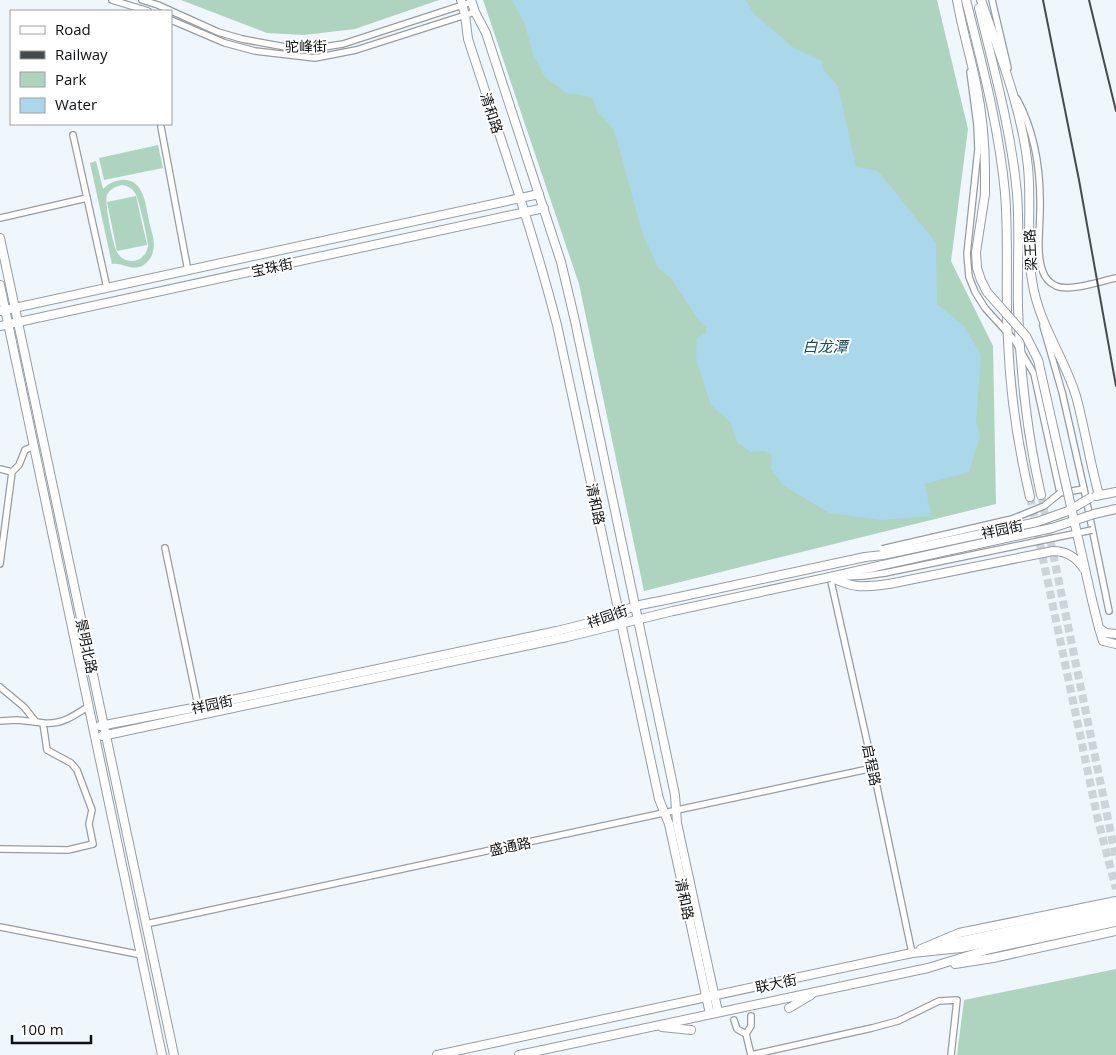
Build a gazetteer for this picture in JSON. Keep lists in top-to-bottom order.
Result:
{
  "streets": {
    "main road": [
      "清和路",
      "梁王路",
      "宝珠街",
      "祥园街",
      "景明北路",
      "联大街"
    ],
    "street": ["驼峰街", "启程路", "盛通路"]
  },
  "crossings": [
    ["驼峰街", "清和路"],
    ["清和路", "宝珠街"],
    ["清和路", "祥园街"],
    ["清和路", "盛通路"],
    ["清和路", "联大街"],
    ["梁王路", "祥园街"],
    ["宝珠街", "景明北路"],
    ["祥园街", "景明北路"],
    ["祥园街", "启程路"],
    ["景明北路", "盛通路"],
    ["启程路", "盛通路"],
    ["启程路", "联大街"]
  ],
  "water": ["白龙潭"],
  "legend": [
    "Road",
    "Railway",
    "Park",
    "Water"
  ],
  "scale_bar": "100 m"
}
